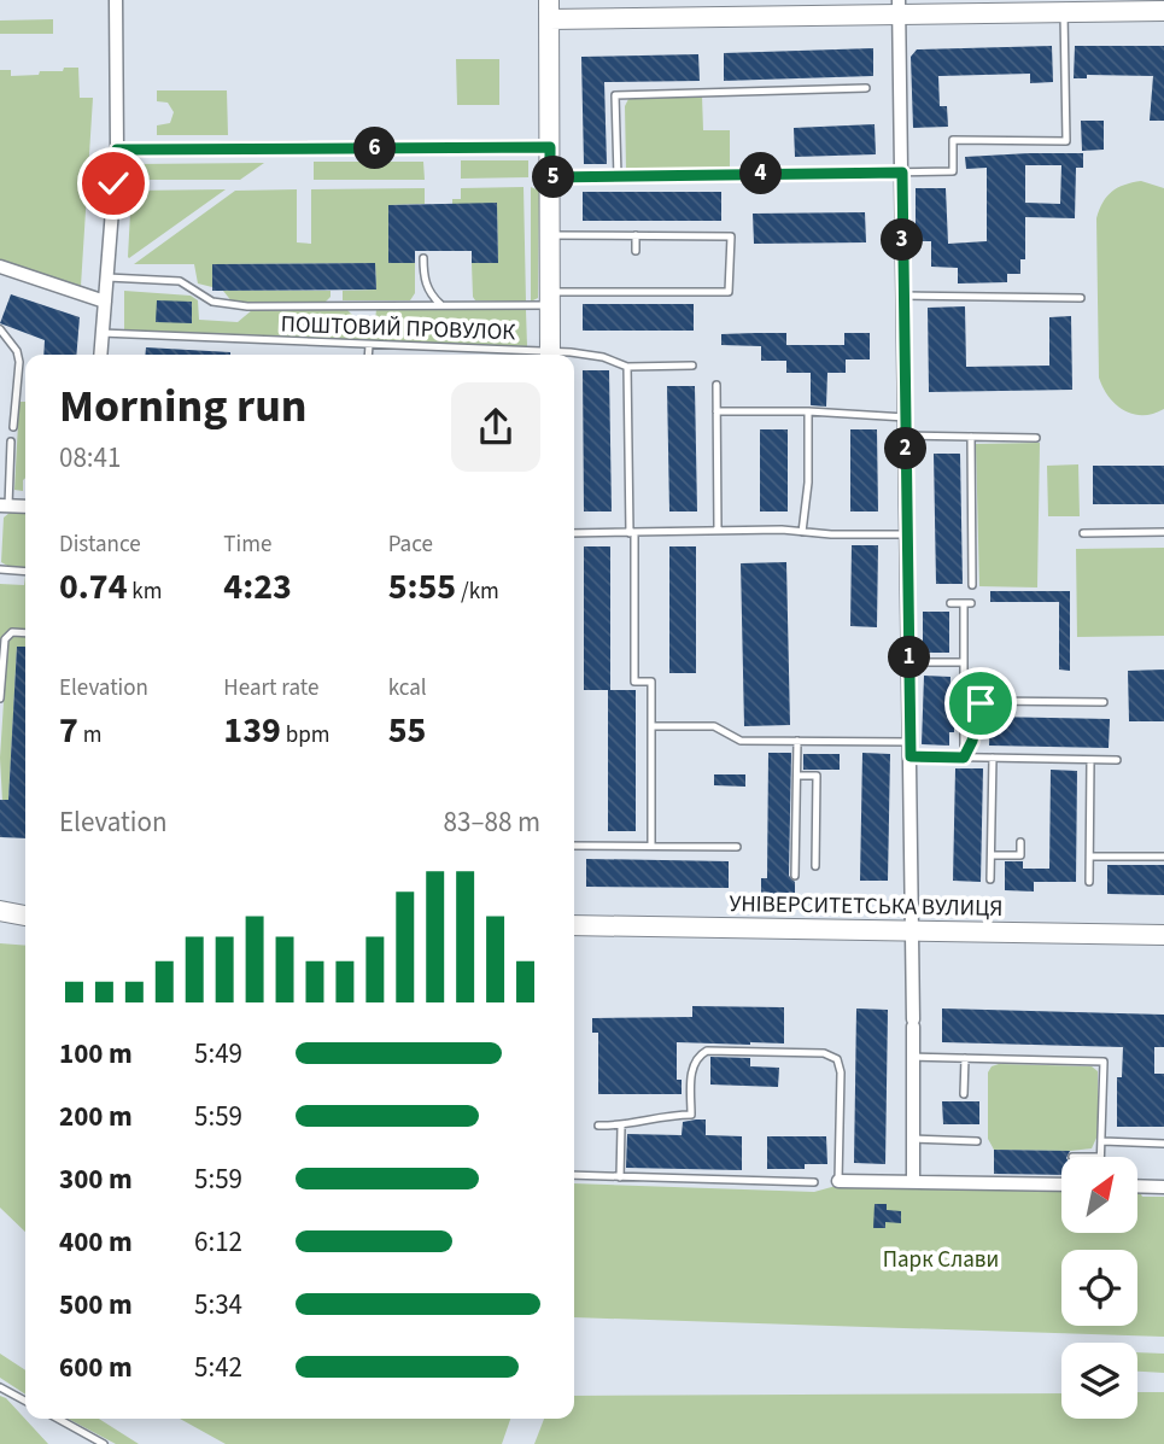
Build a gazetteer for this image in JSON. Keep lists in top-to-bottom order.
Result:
{
  "streets": {
    "main road": ["УНІВЕРСИТЕТСЬКА ВУЛИЦЯ"],
    "lane": ["ПОШТОВИЙ ПРОВУЛОК"]
  },
  "parks": ["Парк Слави"],
  "north": "top right",
  "page": {
    "pins": [
      "6",
      "4",
      "5",
      "3",
      "2",
      "1"
    ],
    "heading": ["Morning run", "08:41"],
    "stats": [
      ["Distance", "0.74 km"],
      ["Time", "4:23"],
      ["Pace", "5:55 /km"],
      ["Elevation", "7 m"],
      ["Heart rate", "139 bpm"],
      ["kcal", "55"]
    ],
    "chart": ["Elevation", "83–88 m"],
    "list": [
      {
        "name": "100 m",
        "note": "5:49"
      },
      {
        "name": "200 m",
        "note": "5:59"
      },
      {
        "name": "300 m",
        "note": "5:59"
      },
      {
        "name": "400 m",
        "note": "6:12"
      },
      {
        "name": "500 m",
        "note": "5:34"
      },
      {
        "name": "600 m",
        "note": "5:42"
      }
    ]
  }
}
